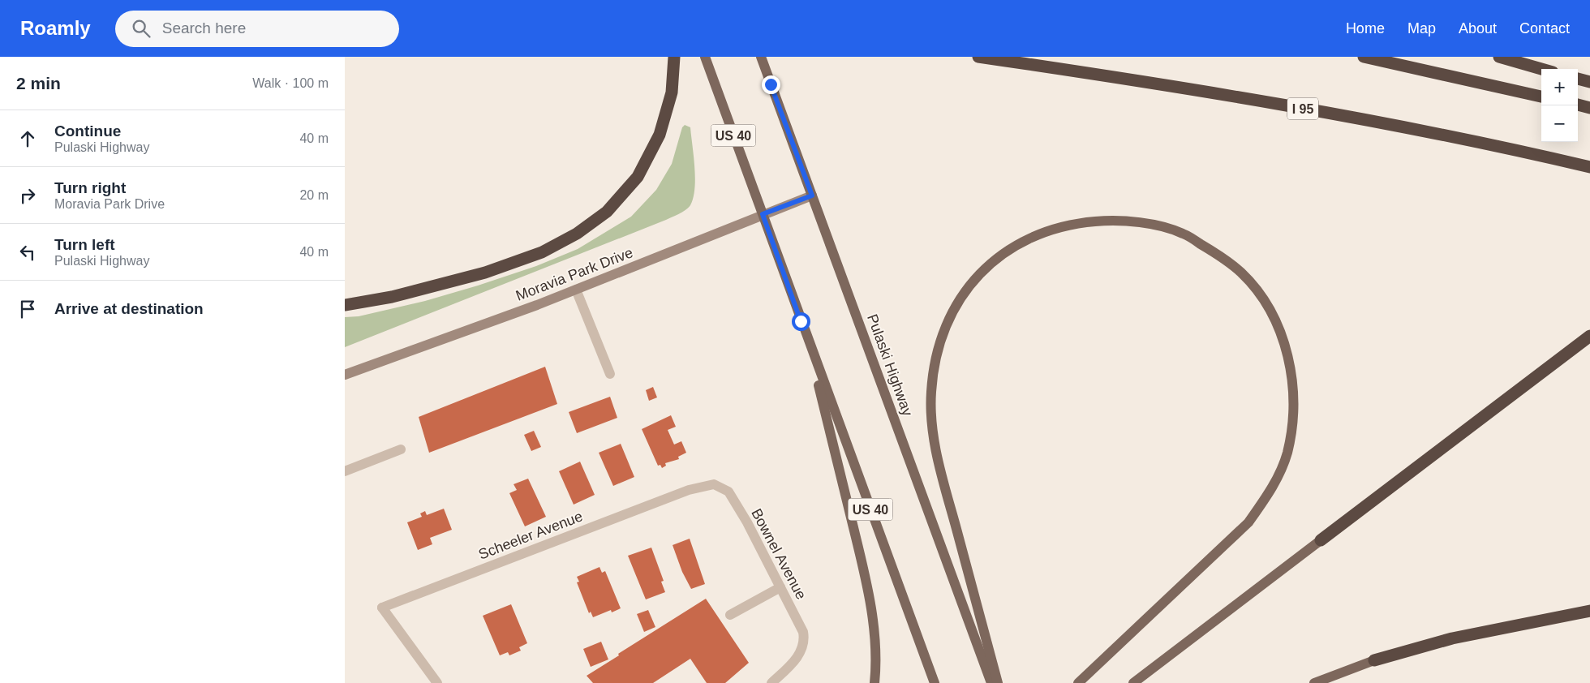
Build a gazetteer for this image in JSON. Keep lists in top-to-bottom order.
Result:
{
  "streets": {
    "highway": ["I 95"],
    "main road": ["US 40", "Moravia Park Drive", "Pulaski Highway"],
    "street": ["Scheeler Avenue", "Bownel Avenue"]
  },
  "crossings": [
    ["US 40", "Moravia Park Drive"],
    ["Moravia Park Drive", "Pulaski Highway"],
    ["Scheeler Avenue", "Bownel Avenue"]
  ],
  "page": {
    "header": "Roamly",
    "search": "Search here",
    "nav": [
      "Home",
      "Map",
      "About",
      "Contact"
    ],
    "heading": ["2 min", "Walk · 100 m"],
    "map_buttons": ["+", "−"],
    "list": [
      ["Continue", "Pulaski Highway", "40 m"],
      ["Turn right", "Moravia Park Drive", "20 m"],
      ["Turn left", "Pulaski Highway", "40 m"],
      "Arrive at destination"
    ]
  }
}
